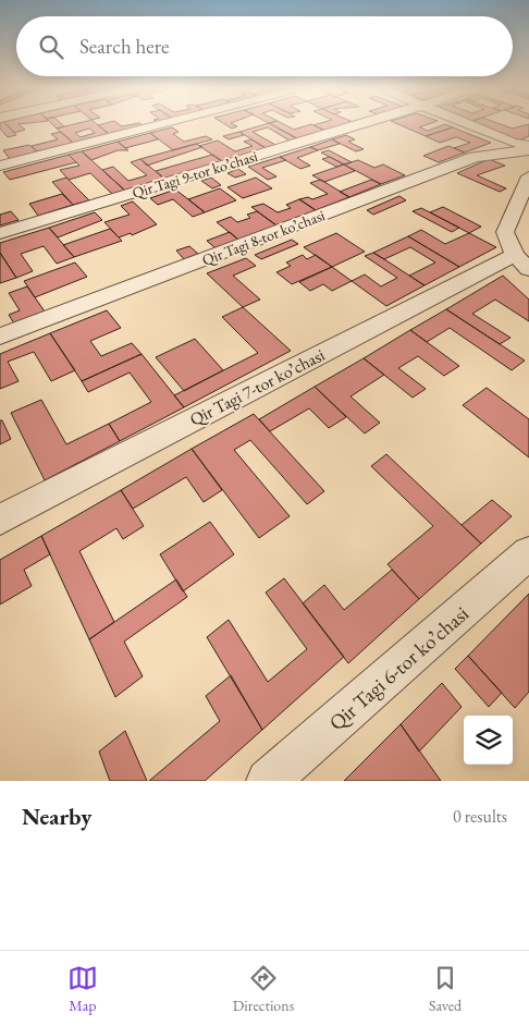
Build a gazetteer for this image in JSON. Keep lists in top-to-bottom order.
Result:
{
  "streets": {
    "street": [
      "Qir Tagi 9-tor koʼchasi",
      "Qir Tagi 8-tor koʼchasi",
      "Qir Tagi 7-tor koʼchasi",
      "Qir Tagi 6-tor koʼchasi"
    ]
  },
  "page": {
    "search": "Search here",
    "heading": ["Nearby", "0 results"],
    "nav": ["Map", "Directions", "Saved"]
  }
}
